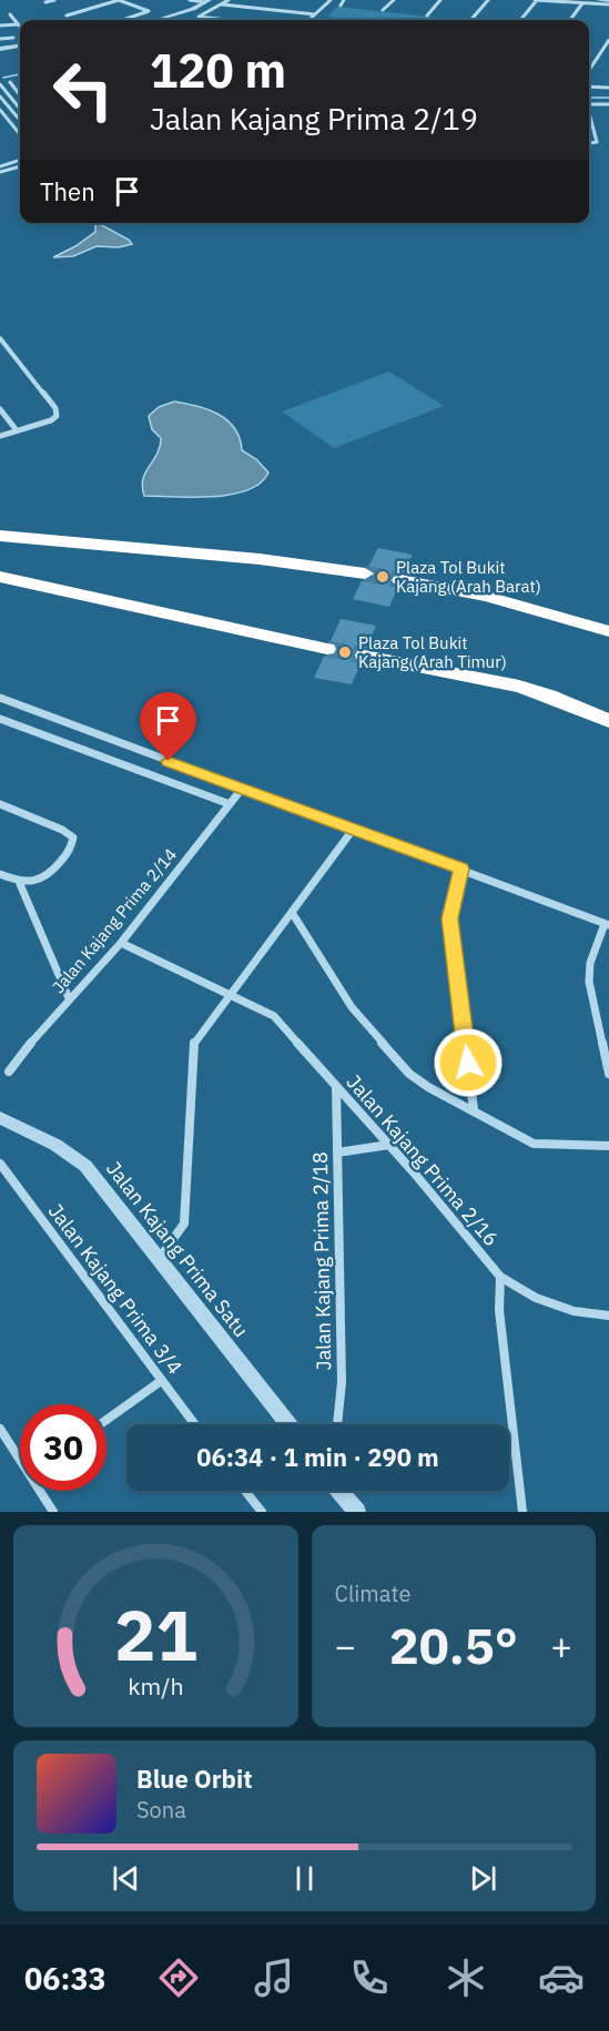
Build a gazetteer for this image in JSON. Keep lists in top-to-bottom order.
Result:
{
  "streets": {
    "street": [
      "Jalan Kajang Prima 2/14",
      "Jalan Kajang Prima 2/16",
      "Jalan Kajang Prima Satu",
      "Jalan Kajang Prima 2/18",
      "Jalan Kajang Prima 3/4"
    ]
  },
  "crossings": [
    ["Jalan Kajang Prima 2/14", "Jalan Kajang Prima 2/16"],
    ["Jalan Kajang Prima 2/16", "Jalan Kajang Prima 2/18"]
  ],
  "places": ["Plaza Tol Bukit Kajang (Arah Barat)", "Plaza Tol Bukit Kajang (Arah Timur)"],
  "page": {
    "turn": ["120 m", "Jalan Kajang Prima 2/19"],
    "then": "Then",
    "limit": "30",
    "trip": "06:34 · 1 min · 290 m",
    "tile": "Climate",
    "heat": ["−", "20.5°", "+"],
    "song": ["Blue Orbit", "Sona"],
    "tabs": "06:33",
    "gauge": ["21", "km/h"]
  }
}
